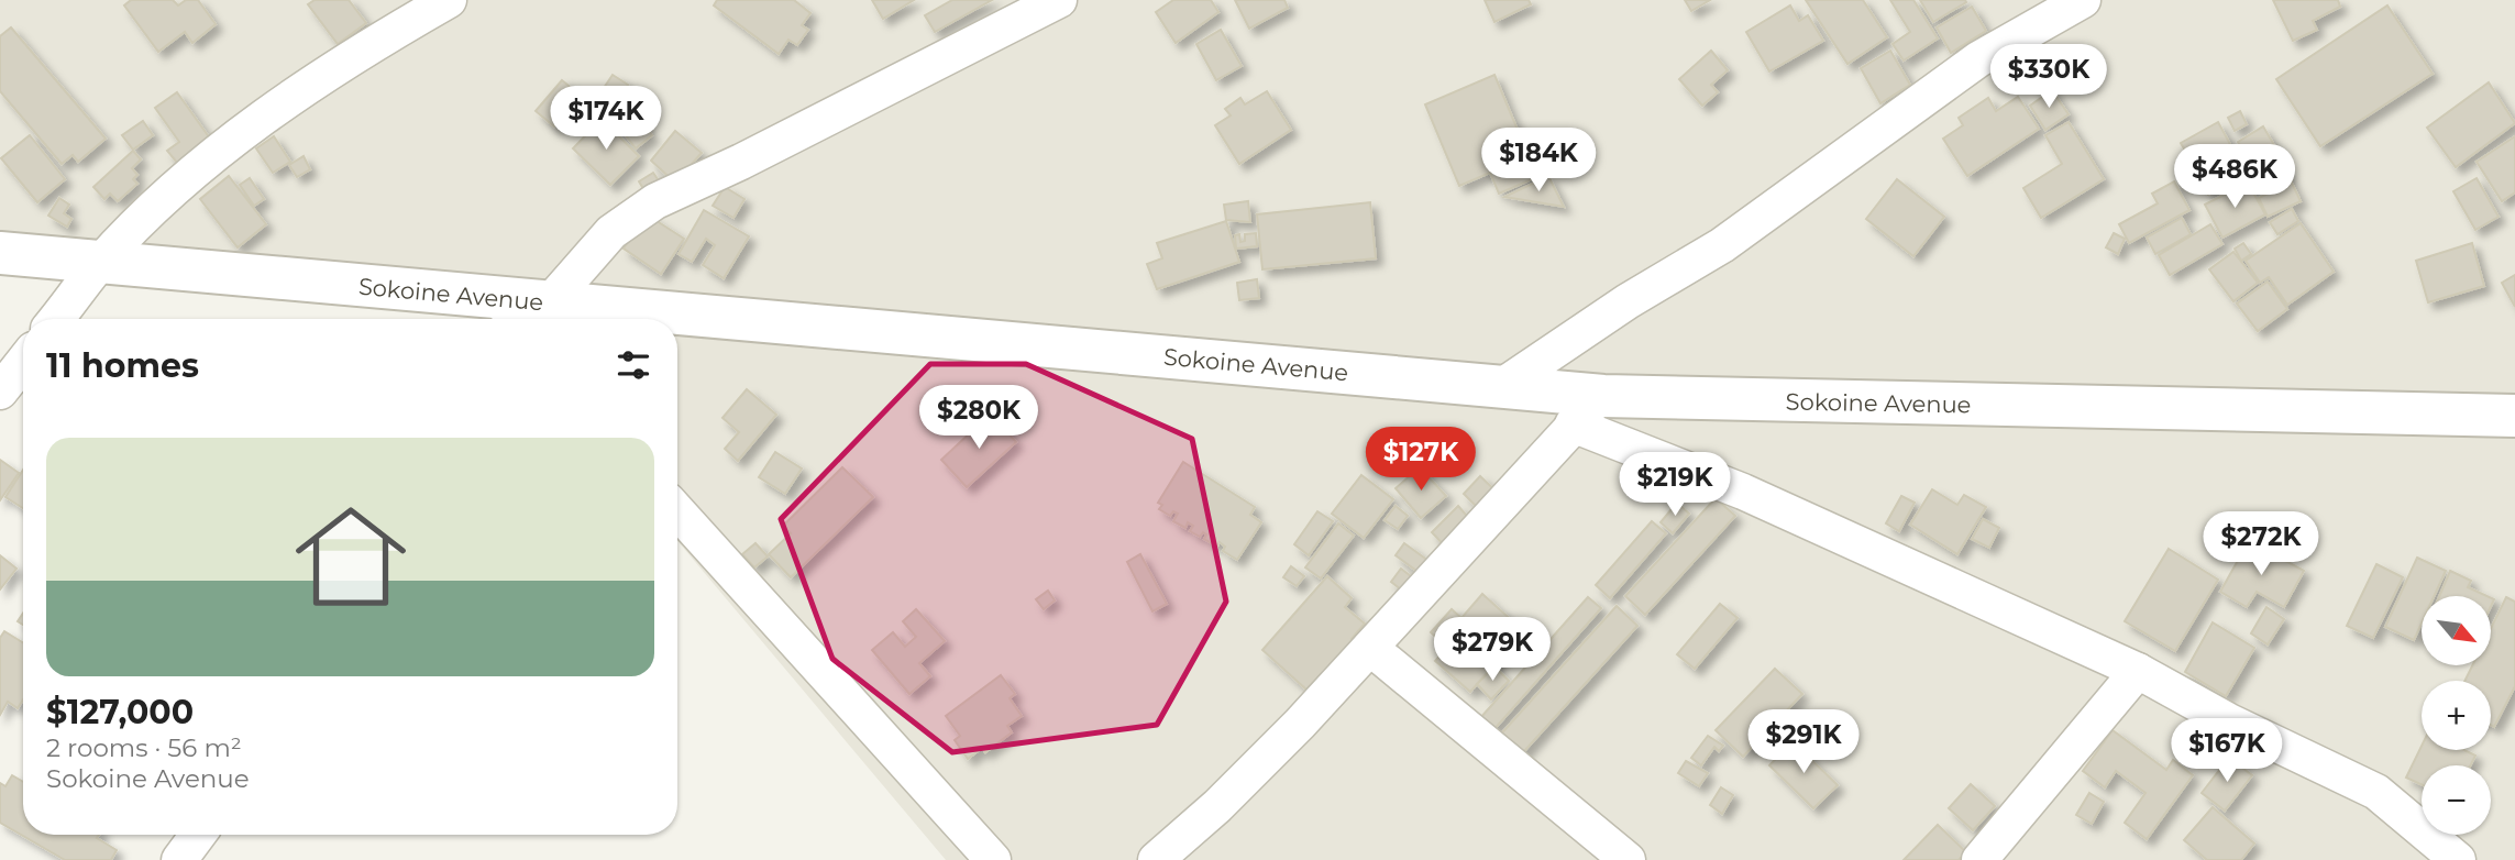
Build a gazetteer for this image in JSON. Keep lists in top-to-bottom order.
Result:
{
  "streets": {
    "street": ["Sokoine Avenue"]
  },
  "north": "bottom right",
  "page": {
    "price": [
      "$330K",
      "$174K",
      "$184K",
      "$486K",
      "$280K",
      "$127K",
      "$219K",
      "$272K",
      "$279K",
      "$291K",
      "$167K"
    ],
    "heading": "11 homes",
    "list": [
      {
        "name": "$127,000",
        "note": "2 rooms · 56 m² · Sokoine Avenue"
      }
    ],
    "map_buttons": ["+", "−"]
  }
}
